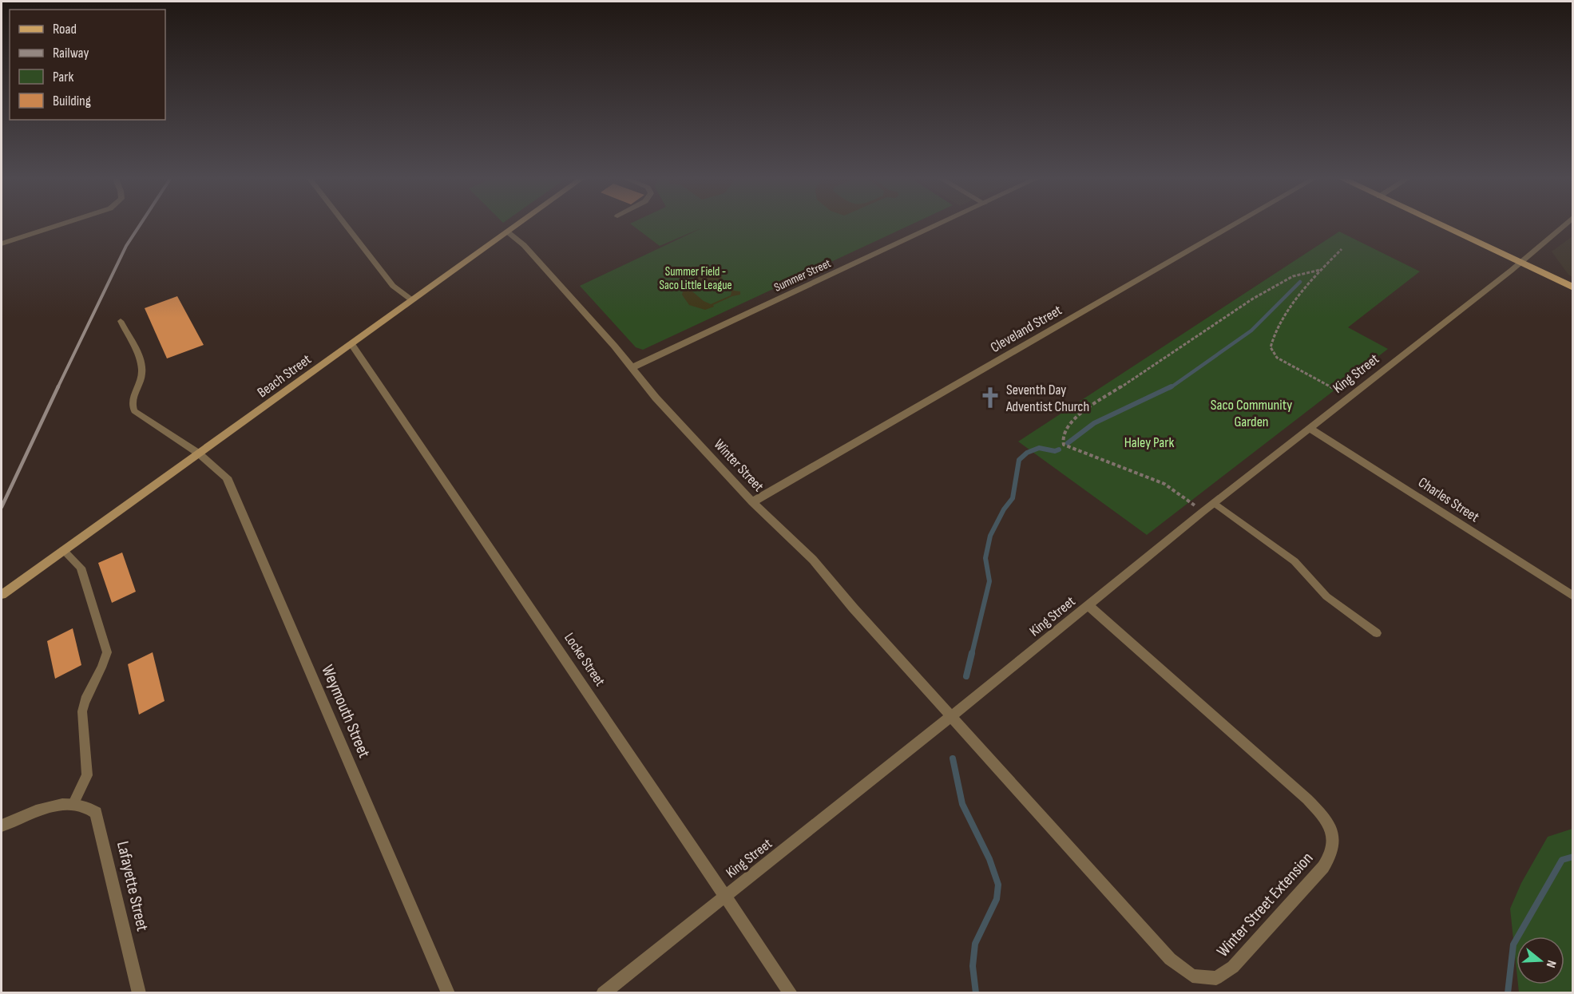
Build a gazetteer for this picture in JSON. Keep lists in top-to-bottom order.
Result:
{
  "streets": {
    "main road": ["Beach Street"],
    "street": [
      "Summer Street",
      "Cleveland Street",
      "King Street",
      "Winter Street",
      "Charles Street",
      "Locke Street",
      "Weymouth Street",
      "Lafayette Street",
      "Winter Street Extension"
    ]
  },
  "crossings": [
    ["Summer Street", "Winter Street"],
    ["Cleveland Street", "Winter Street"],
    ["King Street", "Winter Street"],
    ["King Street", "Charles Street"],
    ["King Street", "Locke Street"],
    ["King Street", "Winter Street Extension"],
    ["Beach Street", "Winter Street"],
    ["Beach Street", "Locke Street"],
    ["Beach Street", "Weymouth Street"],
    ["Winter Street", "Winter Street Extension"]
  ],
  "parks": ["Summer Field - Saco Little League", "Saco Community Garden", "Haley Park"],
  "places": {
    "church": ["Seventh Day Adventist Church"]
  },
  "legend": [
    "Road",
    "Railway",
    "Park",
    "Building"
  ],
  "north": "right"
}
